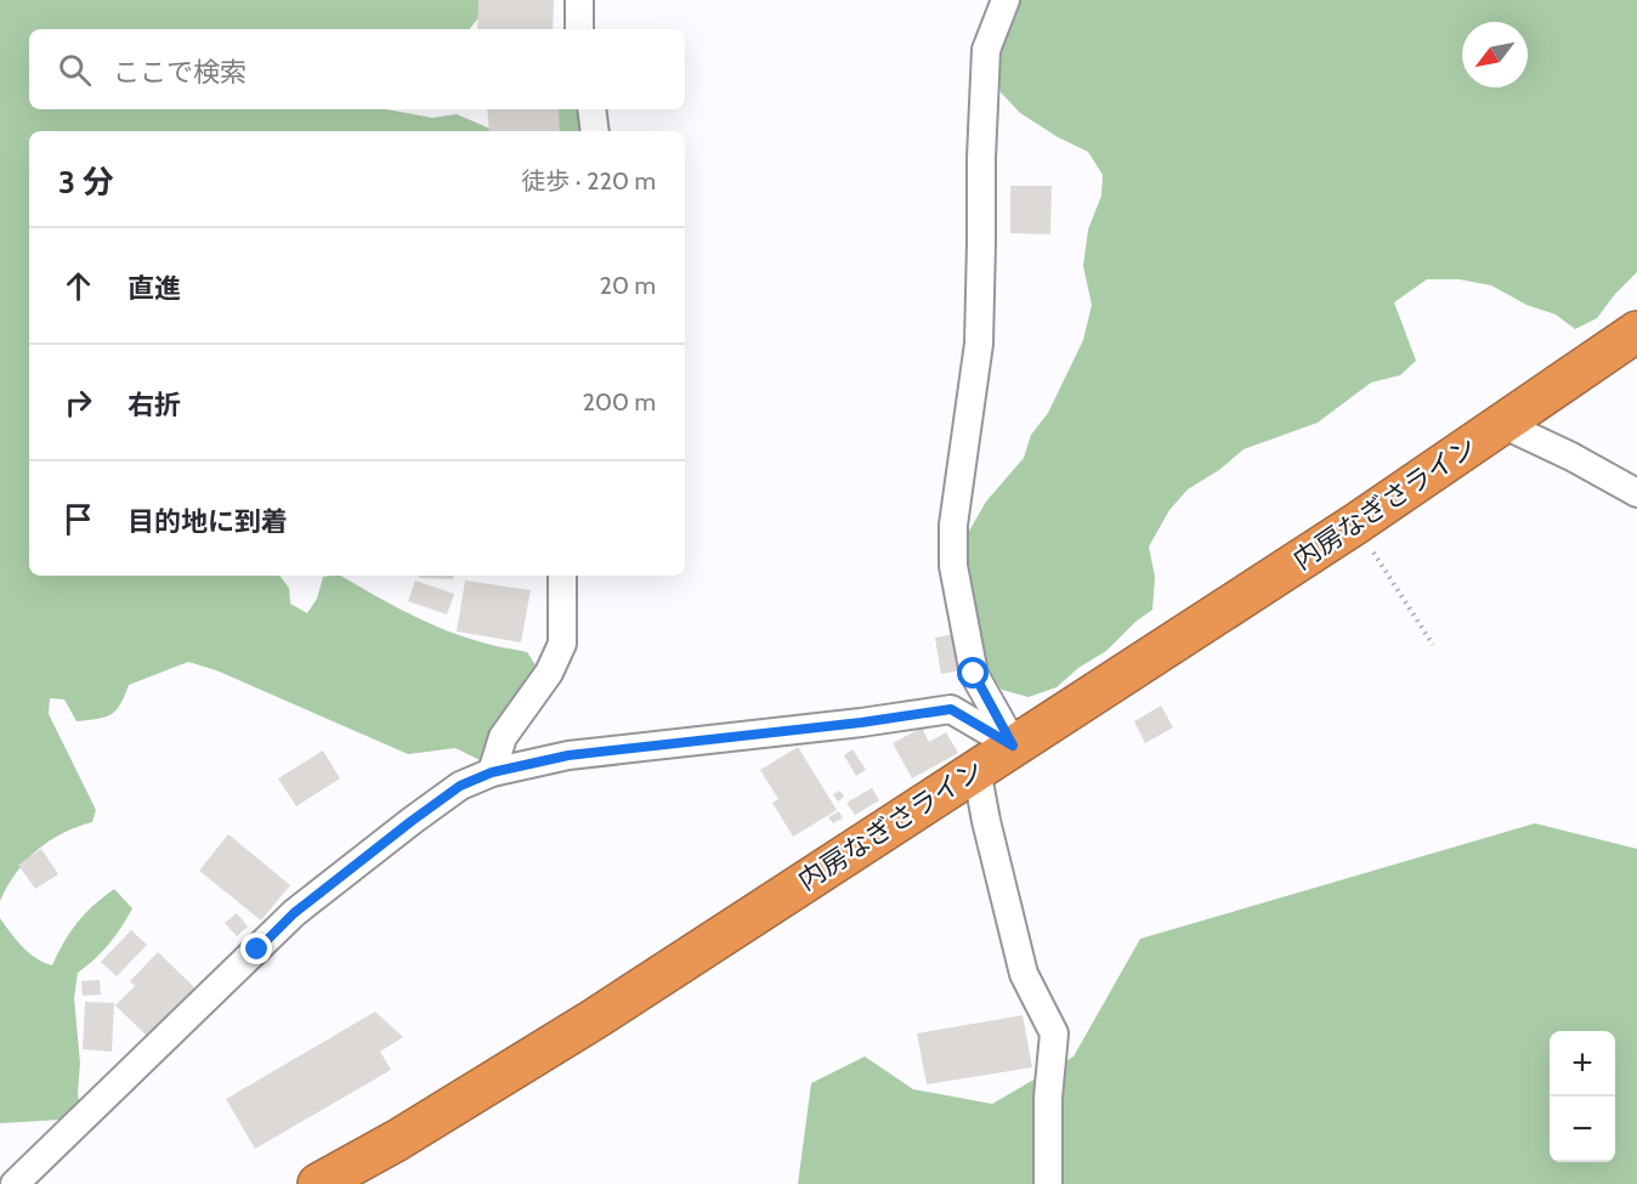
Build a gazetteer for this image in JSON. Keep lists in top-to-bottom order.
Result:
{
  "streets": {
    "highway": ["内房なぎさライン"]
  },
  "north": "bottom left",
  "page": {
    "search": "ここで検索",
    "heading": ["3 分", "徒歩 · 220 m"],
    "list": [
      ["直進", "20 m"],
      ["右折", "200 m"],
      "目的地に到着"
    ],
    "map_buttons": ["+", "−"]
  }
}
